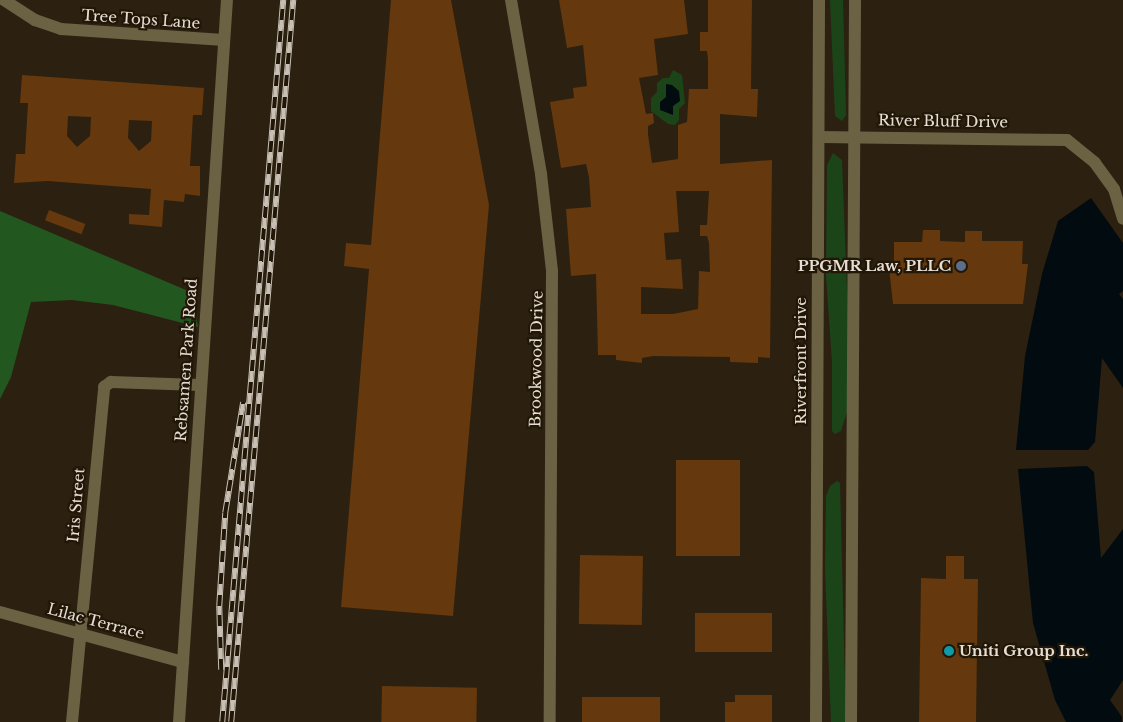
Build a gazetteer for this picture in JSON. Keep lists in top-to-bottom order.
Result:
{
  "streets": {
    "street": [
      "Tree Tops Lane",
      "River Bluff Drive",
      "Brookwood Drive",
      "Rebsamen Park Road",
      "Riverfront Drive",
      "Iris Street",
      "Lilac Terrace"
    ]
  },
  "crossings": [
    ["Tree Tops Lane", "Rebsamen Park Road"],
    ["River Bluff Drive", "Riverfront Drive"],
    ["Rebsamen Park Road", "Iris Street"],
    ["Rebsamen Park Road", "Lilac Terrace"],
    ["Iris Street", "Lilac Terrace"]
  ],
  "places": ["PPGMR Law, PLLC", "Uniti Group Inc."]
}
